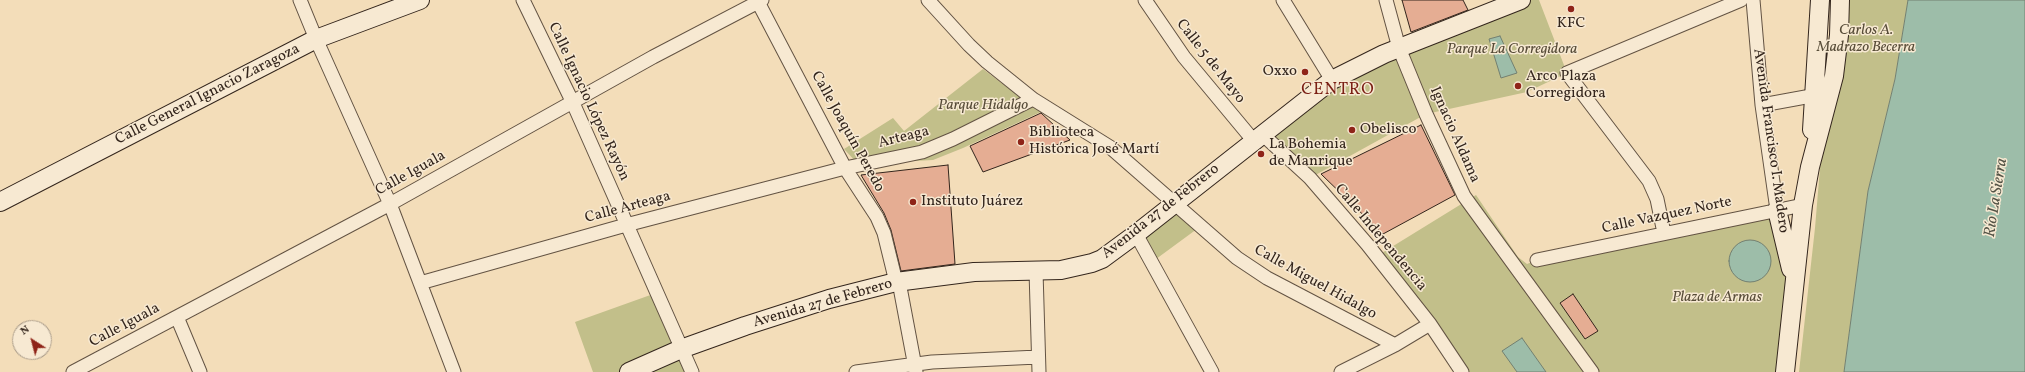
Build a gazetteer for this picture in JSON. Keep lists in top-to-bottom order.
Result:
{
  "streets": {
    "main road": ["Calle General Ignacio Zaragoza", "Avenida Francisco I. Madero", "Avenida 27 de Febrero"],
    "street": [
      "Calle 5 de Mayo",
      "Calle Ignacio López Rayón",
      "Calle Joaquín Peredo",
      "Ignacio Aldama",
      "Arteaga",
      "Calle Iguala",
      "Calle Arteaga",
      "Calle Vazquez Norte",
      "Calle Independencia",
      "Calle Miguel Hidalgo"
    ]
  },
  "crossings": [
    ["Calle 5 de Mayo", "Avenida 27 de Febrero"],
    ["Calle 5 de Mayo", "Calle Independencia"],
    ["Calle Ignacio López Rayón", "Calle Iguala"],
    ["Calle Ignacio López Rayón", "Calle Arteaga"],
    ["Calle Ignacio López Rayón", "Avenida 27 de Febrero"],
    ["Calle Joaquín Peredo", "Arteaga"],
    ["Calle Joaquín Peredo", "Calle Iguala"],
    ["Calle Joaquín Peredo", "Calle Arteaga"],
    ["Calle Joaquín Peredo", "Avenida 27 de Febrero"],
    ["Ignacio Aldama", "Avenida 27 de Febrero"],
    ["Arteaga", "Calle Arteaga"],
    ["Arteaga", "Calle Miguel Hidalgo"],
    ["Avenida Francisco I. Madero", "Calle Vazquez Norte"],
    ["Avenida 27 de Febrero", "Calle Independencia"],
    ["Avenida 27 de Febrero", "Calle Miguel Hidalgo"]
  ],
  "districts": ["CENTRO"],
  "water": ["Río La Sierra"],
  "parks": [
    "Carlos A. Madrazo Becerra",
    "Parque La Corregidora",
    "Parque Hidalgo",
    "Plaza de Armas"
  ],
  "places": [
    "KFC",
    "Oxxo",
    "Arco Plaza Corregidora",
    "Obelisco",
    "Biblioteca Histórica José Martí",
    "La Bohemia de Manrique",
    "Instituto Juárez"
  ],
  "north": "top left"
}
